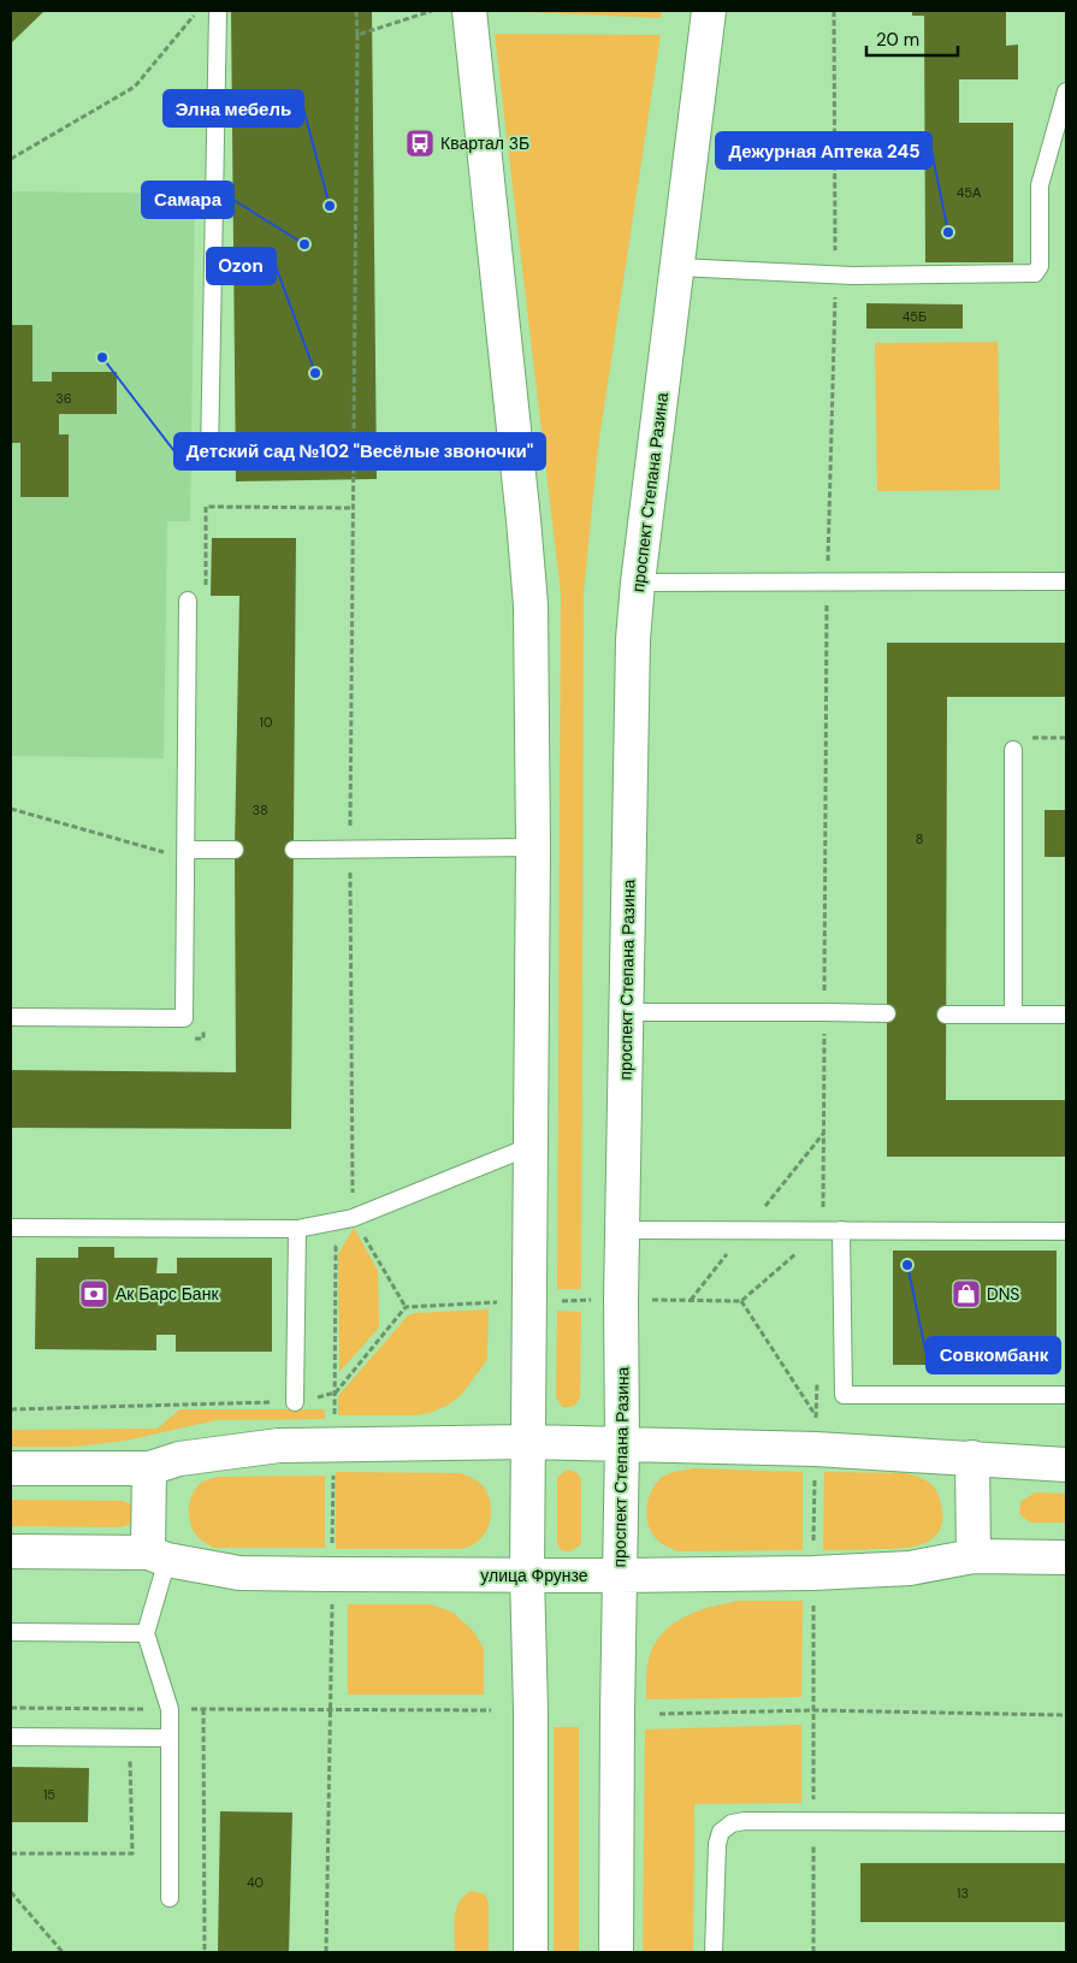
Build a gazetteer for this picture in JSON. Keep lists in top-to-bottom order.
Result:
{
  "streets": {
    "main road": ["проспект Степана Разина", "улица Фрунзе"]
  },
  "crossings": [
    ["проспект Степана Разина", "улица Фрунзе"]
  ],
  "places": {
    "bus stop": ["Квартал 3Б"],
    "other": [
      "Элна мебель",
      "Дежурная Аптека 245",
      "Самара",
      "Детский сад №102 \"Весёлые звоночки\"",
      "Ozon",
      "Совкомбанк"
    ],
    "bank": ["Ак Барс Банк"],
    "shop": ["DNS"]
  },
  "house_numbers": [
    "45А",
    "45Б",
    "36",
    "10",
    "38",
    "8",
    "15",
    "40",
    "13"
  ],
  "scale_bar": "20 m"
}
